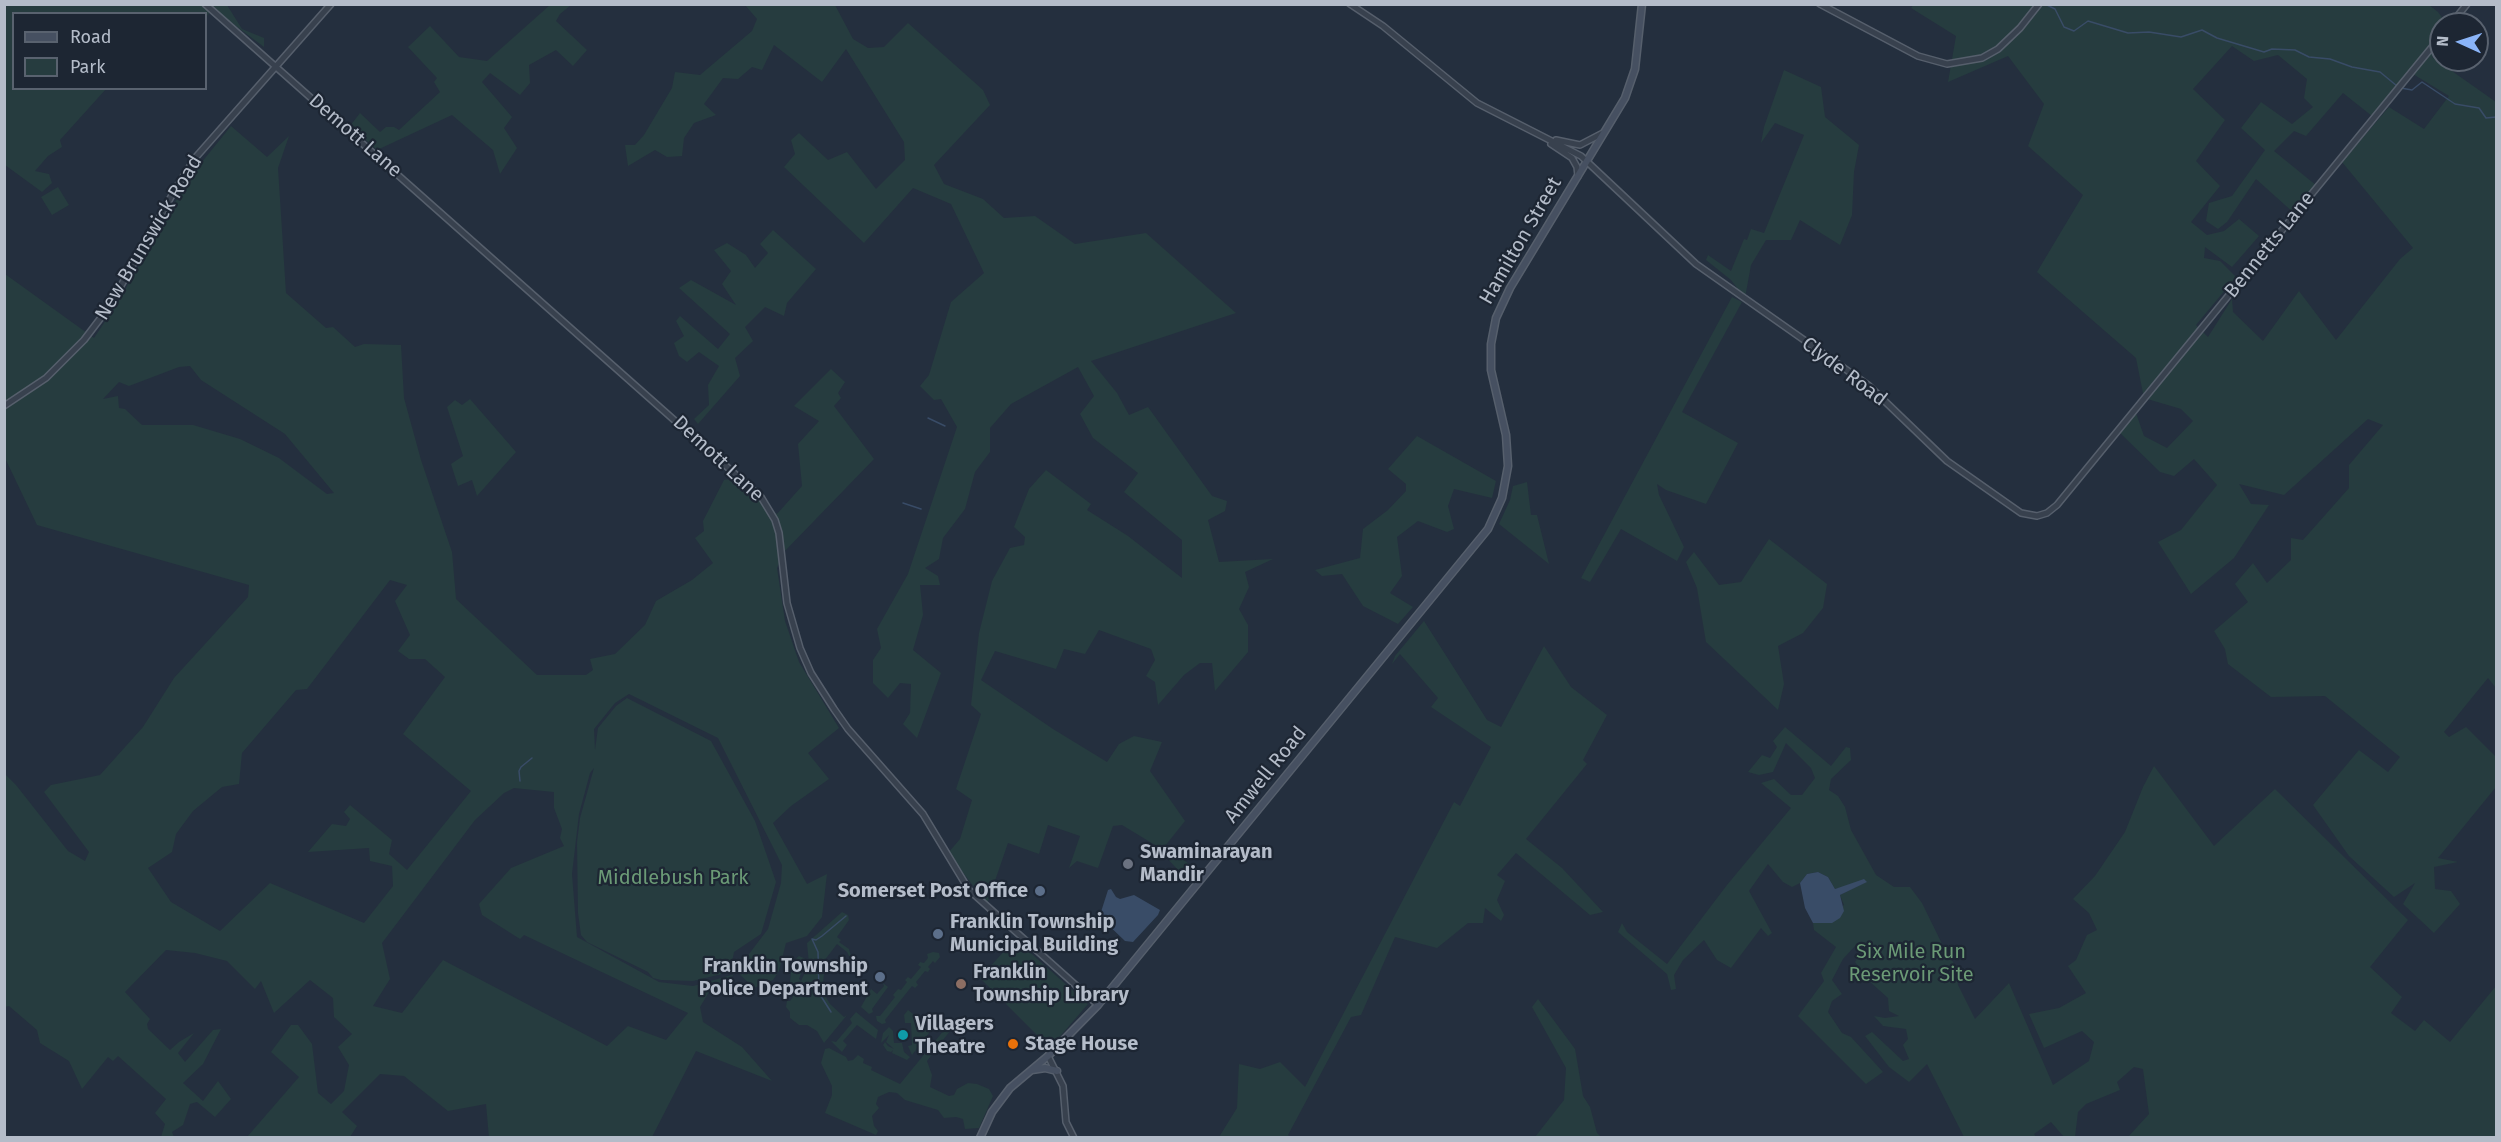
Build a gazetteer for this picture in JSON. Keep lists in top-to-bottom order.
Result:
{
  "streets": {
    "main road": ["Hamilton Street", "Amwell Road"],
    "street": [
      "Demott Lane",
      "New Brunswick Road",
      "Bennetts Lane",
      "Clyde Road"
    ]
  },
  "crossings": [
    ["Demott Lane", "New Brunswick Road"],
    ["Demott Lane", "Amwell Road"],
    ["Hamilton Street", "Clyde Road"],
    ["Hamilton Street", "Amwell Road"],
    ["Bennetts Lane", "Clyde Road"]
  ],
  "parks": ["Middlebush Park", "Six Mile Run Reservoir Site"],
  "places": [
    "Swaminarayan Mandir",
    "Somerset Post Office",
    "Franklin Township Municipal Building",
    "Franklin Township Police Department",
    "Franklin Township Library",
    "Villagers Theatre",
    "Stage House"
  ],
  "legend": ["Road", "Park"],
  "north": "left"
}
